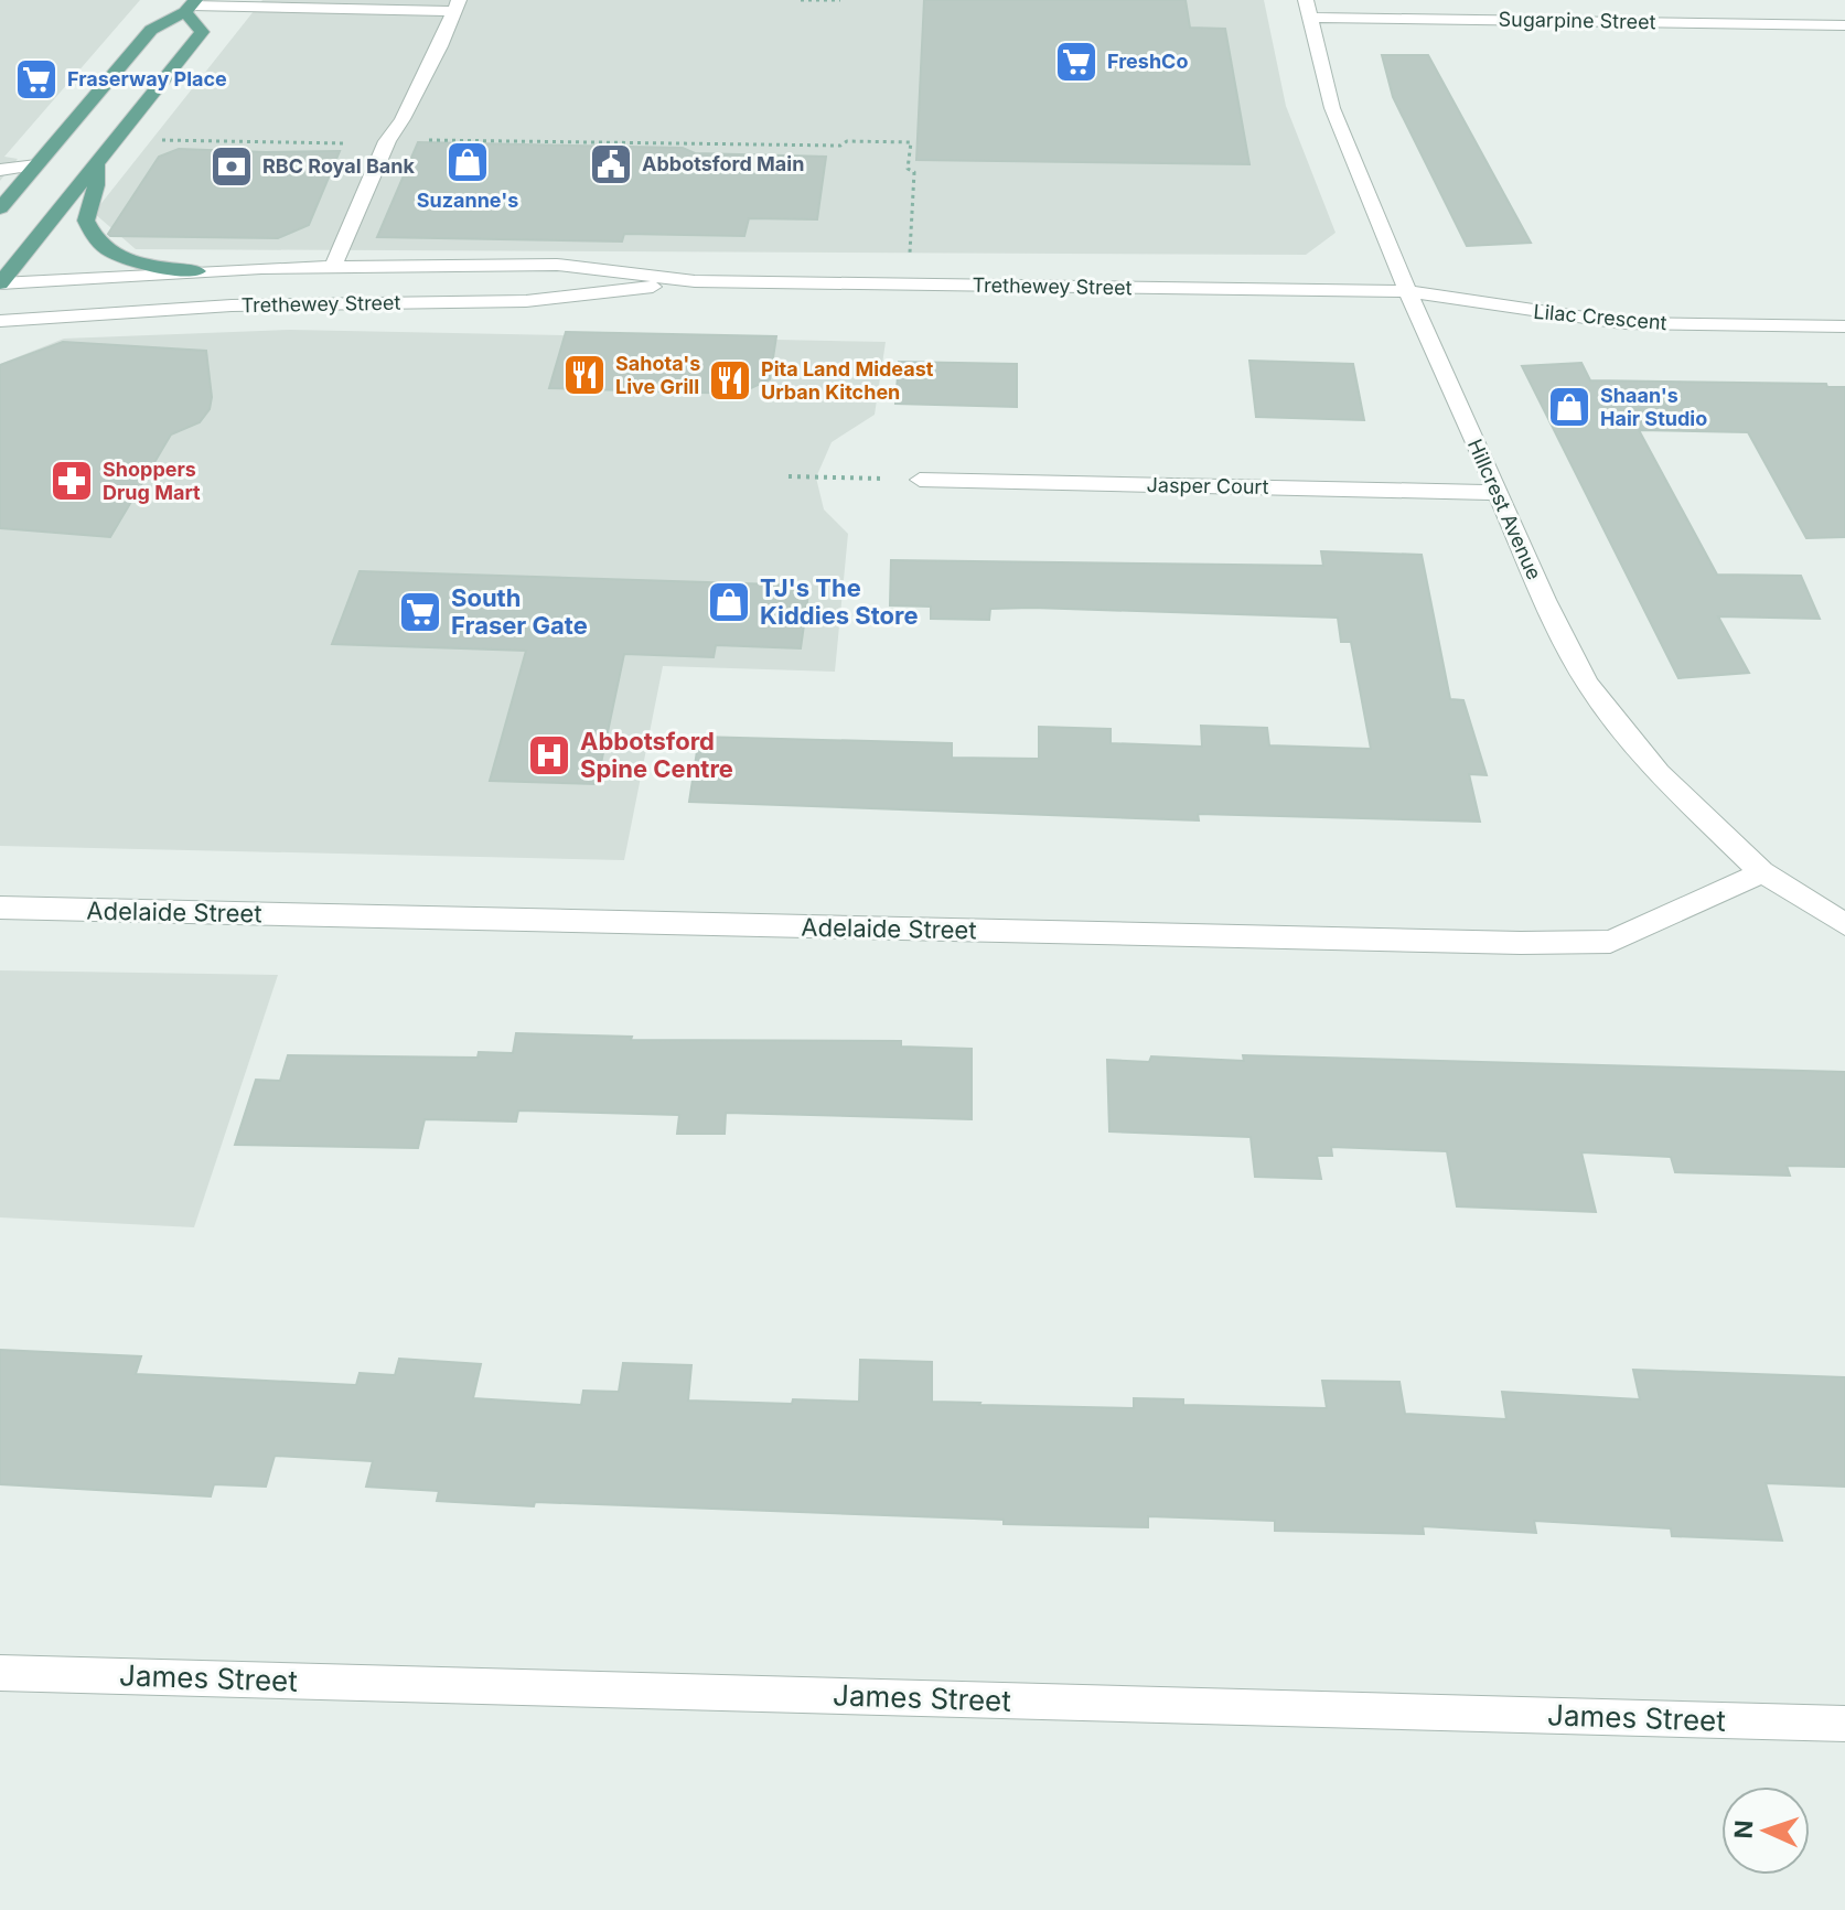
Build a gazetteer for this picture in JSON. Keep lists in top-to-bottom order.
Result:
{
  "streets": {
    "street": [
      "Sugarpine Street",
      "Trethewey Street",
      "Lilac Crescent",
      "Jasper Court",
      "Hillcrest Avenue",
      "Adelaide Street",
      "James Street"
    ]
  },
  "crossings": [
    ["Sugarpine Street", "Hillcrest Avenue"],
    ["Trethewey Street", "Lilac Crescent"],
    ["Trethewey Street", "Hillcrest Avenue"],
    ["Lilac Crescent", "Hillcrest Avenue"],
    ["Jasper Court", "Hillcrest Avenue"],
    ["Hillcrest Avenue", "Adelaide Street"]
  ],
  "places": {
    "supermarket": ["FreshCo", "Fraserway Place", "South Fraser Gate"],
    "shop": ["Suzanne's", "Shaan's Hair Studio", "TJ's The Kiddies Store"],
    "public building": ["Abbotsford Main"],
    "bank": ["RBC Royal Bank"],
    "restaurant": ["Sahota's Live Grill", "Pita Land Mideast Urban Kitchen"],
    "pharmacy": ["Shoppers Drug Mart"],
    "hospital": ["Abbotsford Spine Centre"]
  },
  "north": "left"
}
